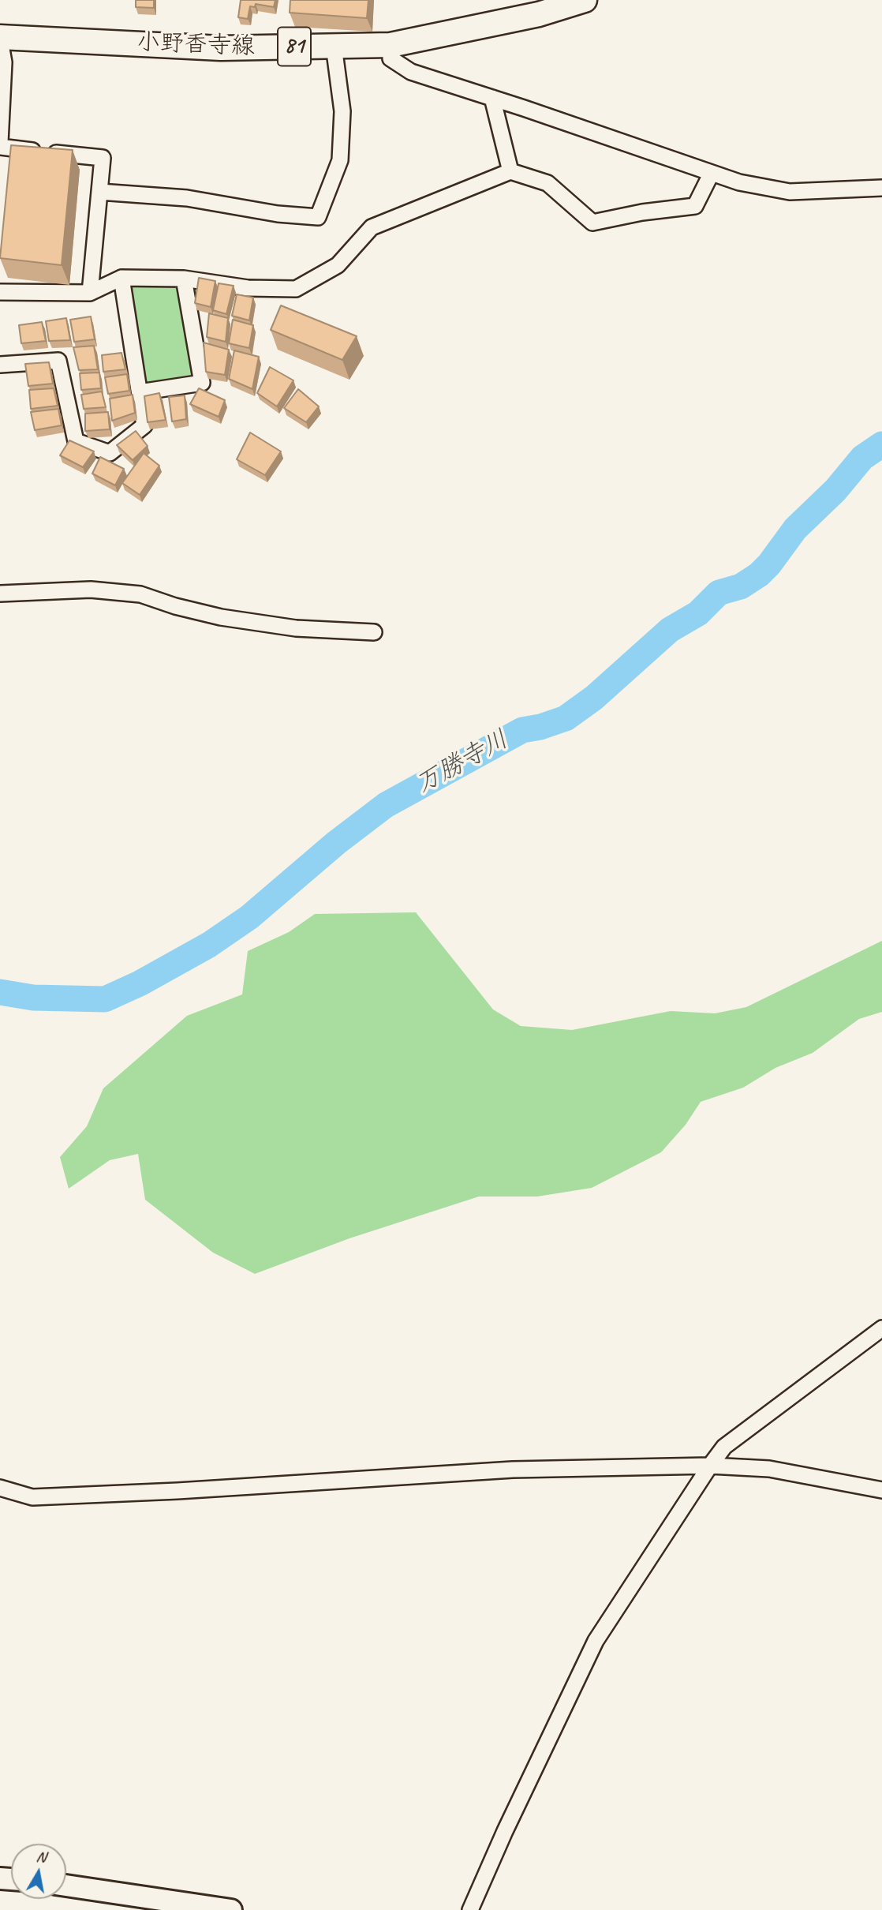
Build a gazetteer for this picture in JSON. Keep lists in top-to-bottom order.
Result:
{
  "streets": {
    "main road": ["小野香寺線", "81"]
  },
  "water": ["万勝寺川"],
  "north": "top"
}
